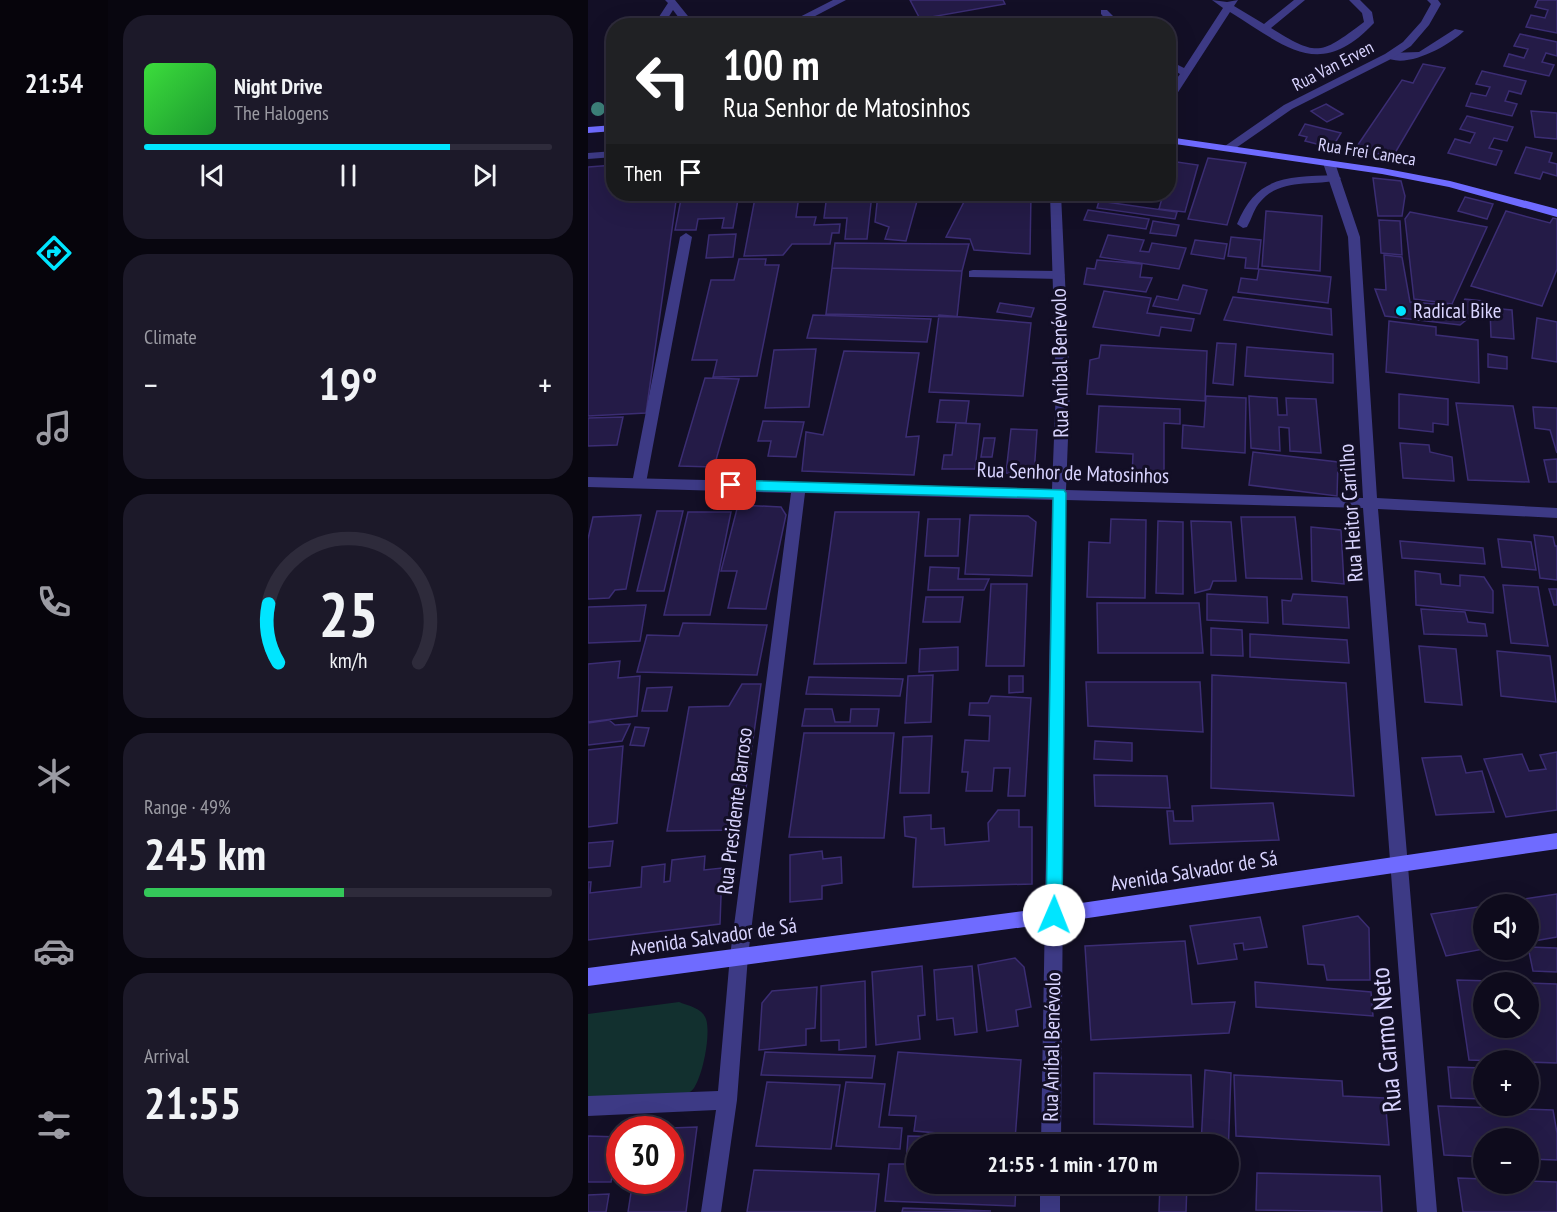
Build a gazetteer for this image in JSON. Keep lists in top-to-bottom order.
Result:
{
  "streets": {
    "main road": ["Rua Frei Caneca", "Avenida Salvador de Sá"],
    "street": [
      "Rua Van Erven",
      "Rua Aníbal Benévolo",
      "Rua Senhor de Matosinhos",
      "Rua Heitor Carrilho",
      "Rua Presidente Barroso",
      "Rua Carmo Neto"
    ]
  },
  "crossings": [
    ["Rua Van Erven", "Rua Frei Caneca"],
    ["Rua Frei Caneca", "Rua Heitor Carrilho"],
    ["Rua Aníbal Benévolo", "Rua Senhor de Matosinhos"],
    ["Rua Aníbal Benévolo", "Avenida Salvador de Sá"],
    ["Rua Senhor de Matosinhos", "Rua Heitor Carrilho"],
    ["Rua Senhor de Matosinhos", "Rua Presidente Barroso"],
    ["Rua Heitor Carrilho", "Avenida Salvador de Sá"],
    ["Rua Heitor Carrilho", "Rua Carmo Neto"],
    ["Rua Presidente Barroso", "Avenida Salvador de Sá"],
    ["Avenida Salvador de Sá", "Rua Carmo Neto"]
  ],
  "places": ["Radical Bike"],
  "page": {
    "tabs": "21:54",
    "turn": ["100 m", "Rua Senhor de Matosinhos"],
    "song": ["Night Drive", "The Halogens"],
    "then": "Then",
    "tile": [
      "Climate",
      ["Range · 49%", "245 km"],
      ["Arrival", "21:55"]
    ],
    "heat": ["−", "19°", "+"],
    "map_buttons": ["+", "−"],
    "limit": "30",
    "trip": "21:55 · 1 min · 170 m",
    "gauge": ["25", "km/h"]
  }
}
